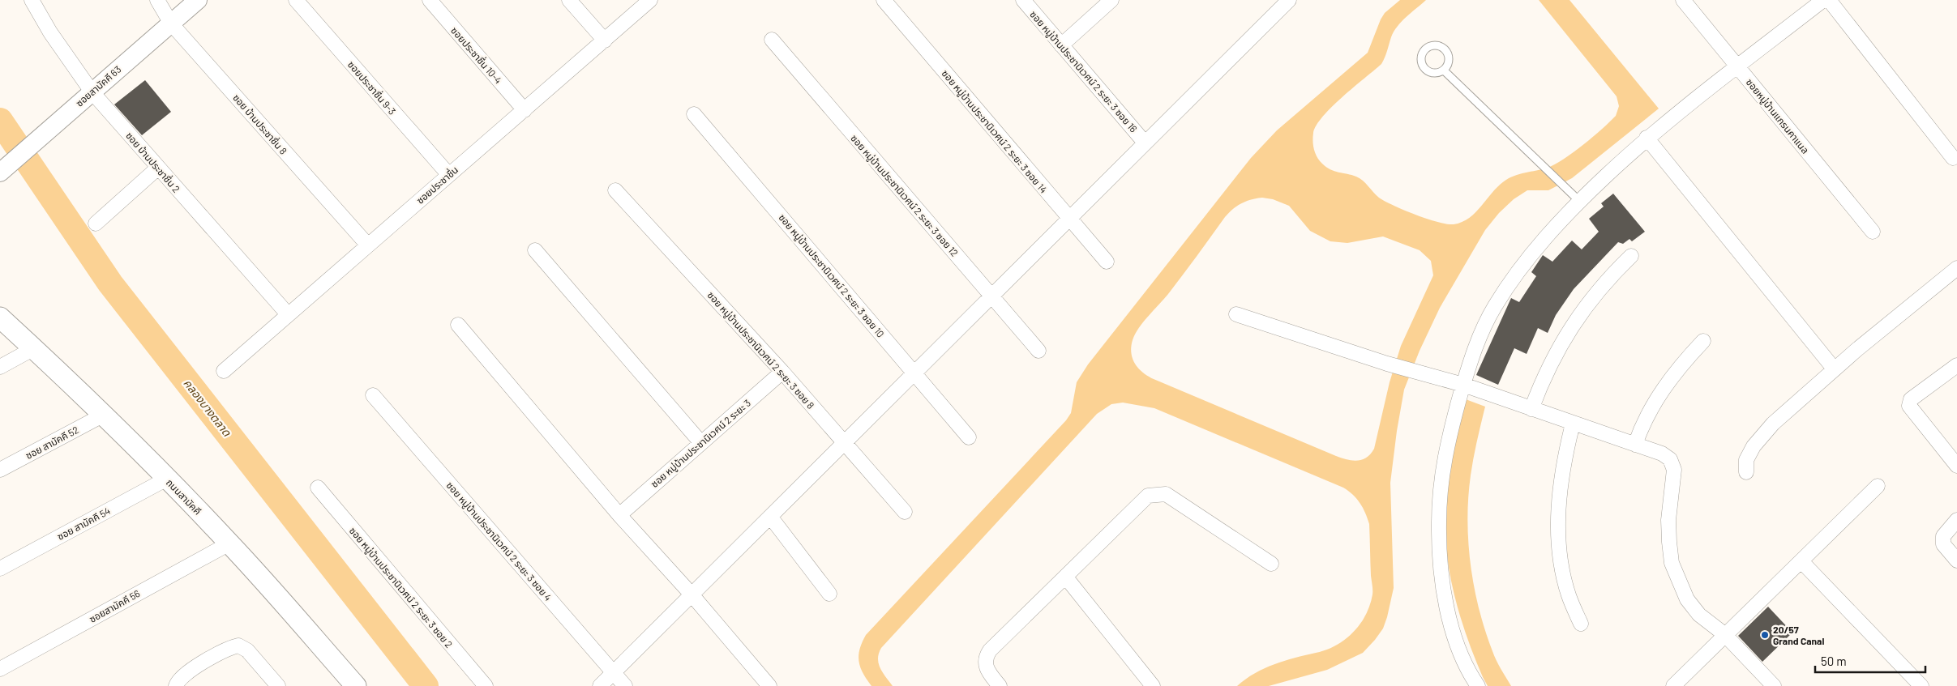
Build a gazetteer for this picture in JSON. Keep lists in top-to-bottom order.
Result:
{
  "streets": {
    "main road": ["ถนนสามัคคี"],
    "street": [
      "ซอยประชาชื่น 10-4",
      "ซอย หมู่บ้านประชานิเวศน์ 2 ระยะ 3 ซอย 16",
      "ซอยสามัคคี 63",
      "ซอยประชาชื่น 9-3",
      "ซอยหมู่บ้านแกรนคาแนล",
      "ซอย บ้านประชาชื่น 8",
      "ซอย หมู่บ้านประชานิเวศน์ 2 ระยะ 3 ซอย 14",
      "ซอย บ้านประชาชื่น 2",
      "ซอยประชาชื่น",
      "ซอย หมู่บ้านประชานิเวศน์ 2 ระยะ 3 ซอย 12",
      "ซอย หมู่บ้านประชานิเวศน์ 2 ระยะ 3 ซอย 10",
      "ซอย หมู่บ้านประชานิเวศน์ 2 ระยะ 3 ซอย 8",
      "ซอย สามัคคี 52",
      "ซอย หมู่บ้านประชานิเวศน์ 2 ระยะ 3",
      "ซอย สามัคคี 54",
      "ซอย หมู่บ้านประชานิเวศน์ 2 ระยะ 3 ซอย 4",
      "ซอย หมู่บ้านประชานิเวศน์ 2 ระยะ 3 ซอย 2",
      "ซอยสามัคคี 56"
    ]
  },
  "crossings": [
    ["ซอยประชาชื่น 10-4", "ซอยประชาชื่น"],
    ["ซอยสามัคคี 63", "ซอย บ้านประชาชื่น 8"],
    ["ซอยสามัคคี 63", "ซอย บ้านประชาชื่น 2"],
    ["ซอยประชาชื่น 9-3", "ซอยประชาชื่น"],
    ["ซอย บ้านประชาชื่น 8", "ซอยประชาชื่น"],
    ["ซอย บ้านประชาชื่น 2", "ซอยประชาชื่น"],
    ["ซอย หมู่บ้านประชานิเวศน์ 2 ระยะ 3 ซอย 8", "ซอย หมู่บ้านประชานิเวศน์ 2 ระยะ 3"],
    ["ซอย สามัคคี 52", "ถนนสามัคคี"],
    ["ถนนสามัคคี", "ซอย สามัคคี 54"],
    ["ถนนสามัคคี", "ซอยสามัคคี 56"]
  ],
  "water": ["คลองบางตลาด"],
  "places": ["20/57 Grand Canal"],
  "scale_bar": "50 m"
}
